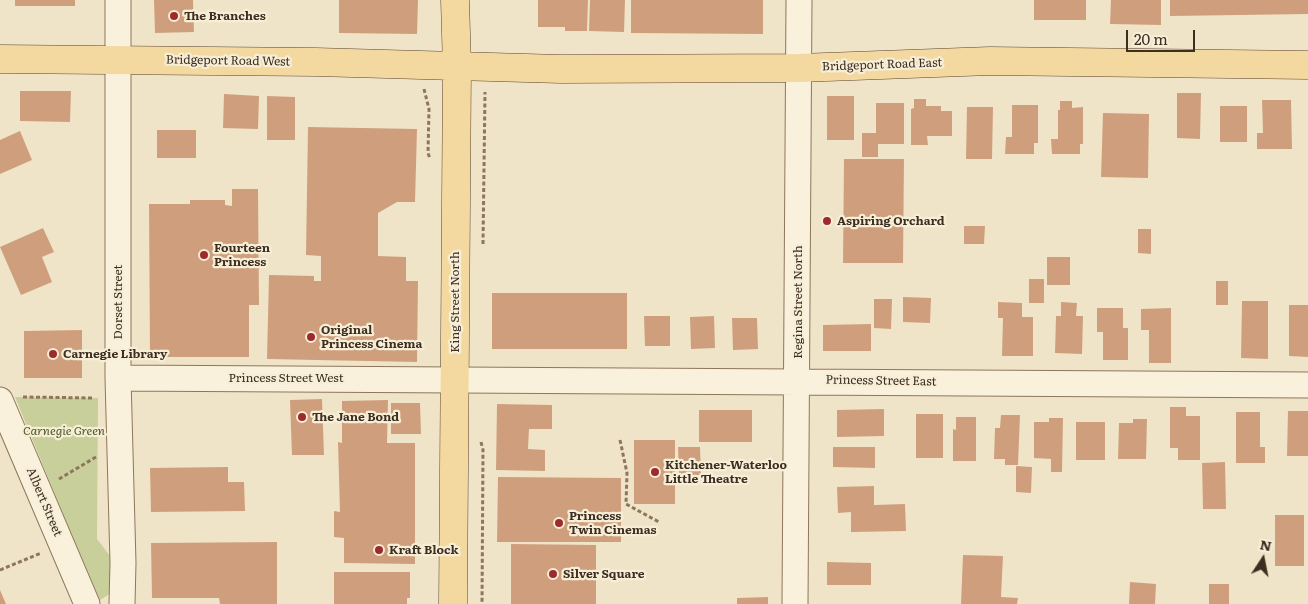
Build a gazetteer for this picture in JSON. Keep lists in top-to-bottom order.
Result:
{
  "streets": {
    "main road": ["Bridgeport Road West", "Bridgeport Road East", "King Street North"],
    "street": [
      "Dorset Street",
      "Regina Street North",
      "Princess Street West",
      "Princess Street East",
      "Albert Street"
    ]
  },
  "crossings": [
    ["Bridgeport Road West", "Bridgeport Road East"],
    ["Bridgeport Road West", "Dorset Street"],
    ["Bridgeport Road West", "King Street North"],
    ["Bridgeport Road East", "King Street North"],
    ["Bridgeport Road East", "Regina Street North"],
    ["Dorset Street", "Princess Street West"],
    ["King Street North", "Princess Street West"],
    ["King Street North", "Princess Street East"],
    ["Regina Street North", "Princess Street East"],
    ["Princess Street West", "Princess Street East"]
  ],
  "parks": ["Carnegie Green"],
  "places": [
    "The Branches",
    "Aspiring Orchard",
    "Fourteen Princess",
    "Original Princess Cinema",
    "Carnegie Library",
    "The Jane Bond",
    "Kitchener-Waterloo Little Theatre",
    "Princess Twin Cinemas",
    "Kraft Block",
    "Silver Square"
  ],
  "scale_bar": "20 m",
  "north": "top"
}
